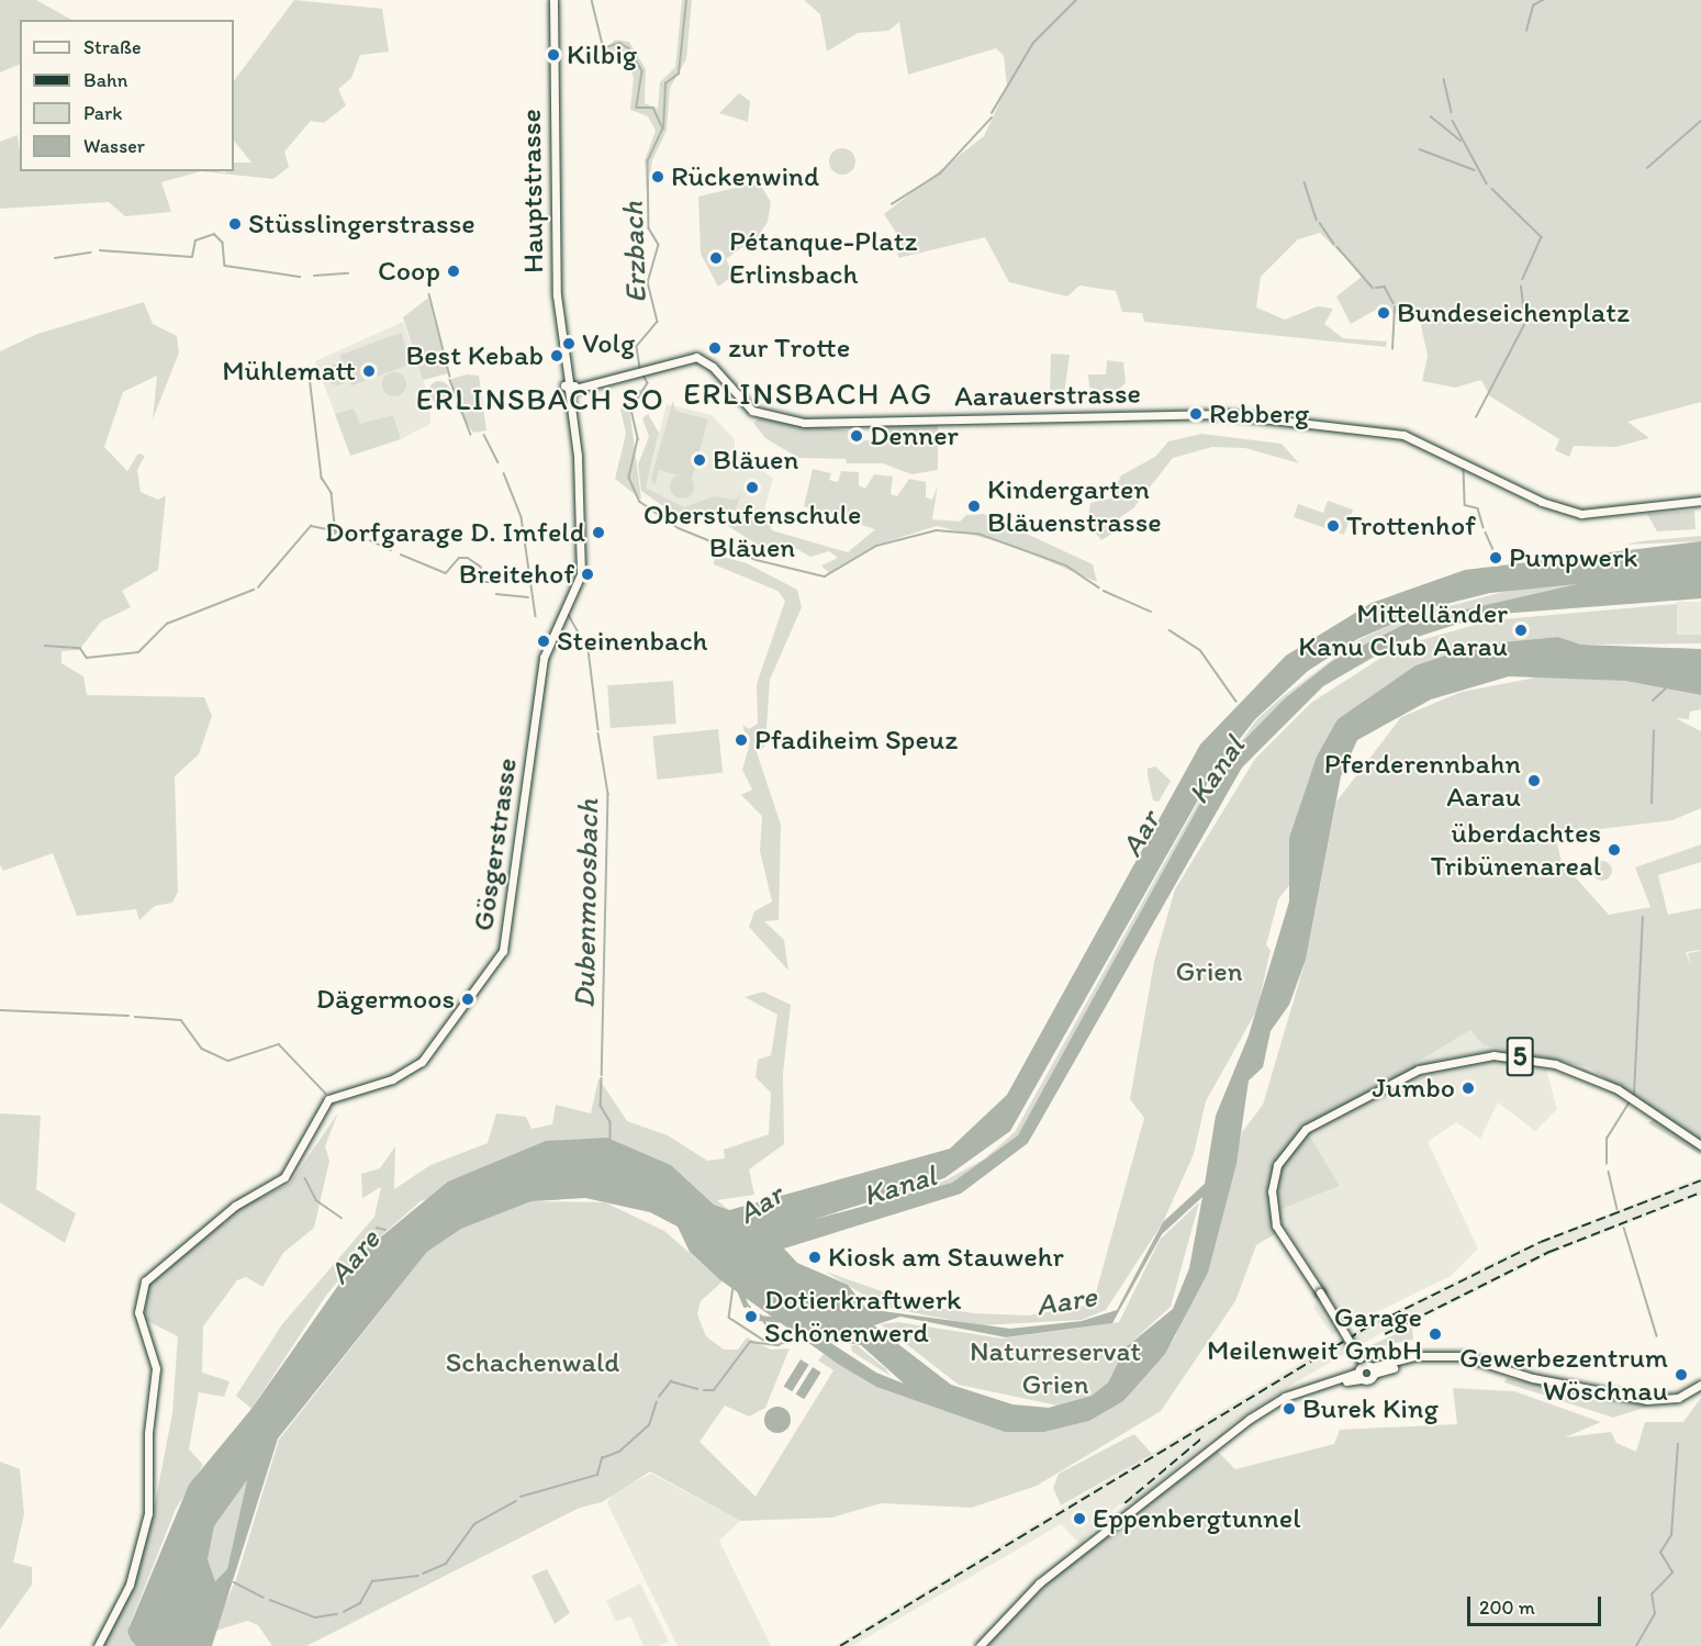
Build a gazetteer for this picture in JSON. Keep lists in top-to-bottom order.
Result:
{
  "streets": {
    "main road": [
      "Hauptstrasse",
      "Aarauerstrasse",
      "Gösgerstrasse",
      "5"
    ]
  },
  "crossings": [
    ["Hauptstrasse", "Aarauerstrasse"],
    ["Hauptstrasse", "Gösgerstrasse"],
    ["Aarauerstrasse", "Gösgerstrasse"]
  ],
  "districts": ["ERLINSBACH AG", "ERLINSBACH SO"],
  "water": [
    "Erzbach",
    "Kanal",
    "Aar",
    "Dubenmoosbach",
    "Aare"
  ],
  "parks": ["Grien", "Naturreservat Grien", "Schachenwald"],
  "places": [
    "Kilbig",
    "Rückenwind",
    "Stüsslingerstrasse",
    "Pétanque-Platz Erlinsbach",
    "Coop",
    "Bundeseichenplatz",
    "Volg",
    "zur Trotte",
    "Best Kebab",
    "Mühlematt",
    "Rebberg",
    "Denner",
    "Bläuen",
    "Oberstufenschule Bläuen",
    "Kindergarten Bläuenstrasse",
    "Trottenhof",
    "Dorfgarage D. Imfeld",
    "Pumpwerk",
    "Breitehof",
    "Mittelländer Kanu Club Aarau",
    "Steinenbach",
    "Pfadiheim Speuz",
    "Pferderennbahn Aarau",
    "überdachtes Tribünenareal",
    "Dägermoos",
    "Jumbo",
    "Kiosk am Stauwehr",
    "Dotierkraftwerk Schönenwerd",
    "Garage Meilenweit GmbH",
    "Gewerbezentrum Wöschnau",
    "Burek King",
    "Eppenbergtunnel"
  ],
  "legend": [
    "Straße",
    "Bahn",
    "Park",
    "Wasser"
  ],
  "scale_bar": "200 m"
}
